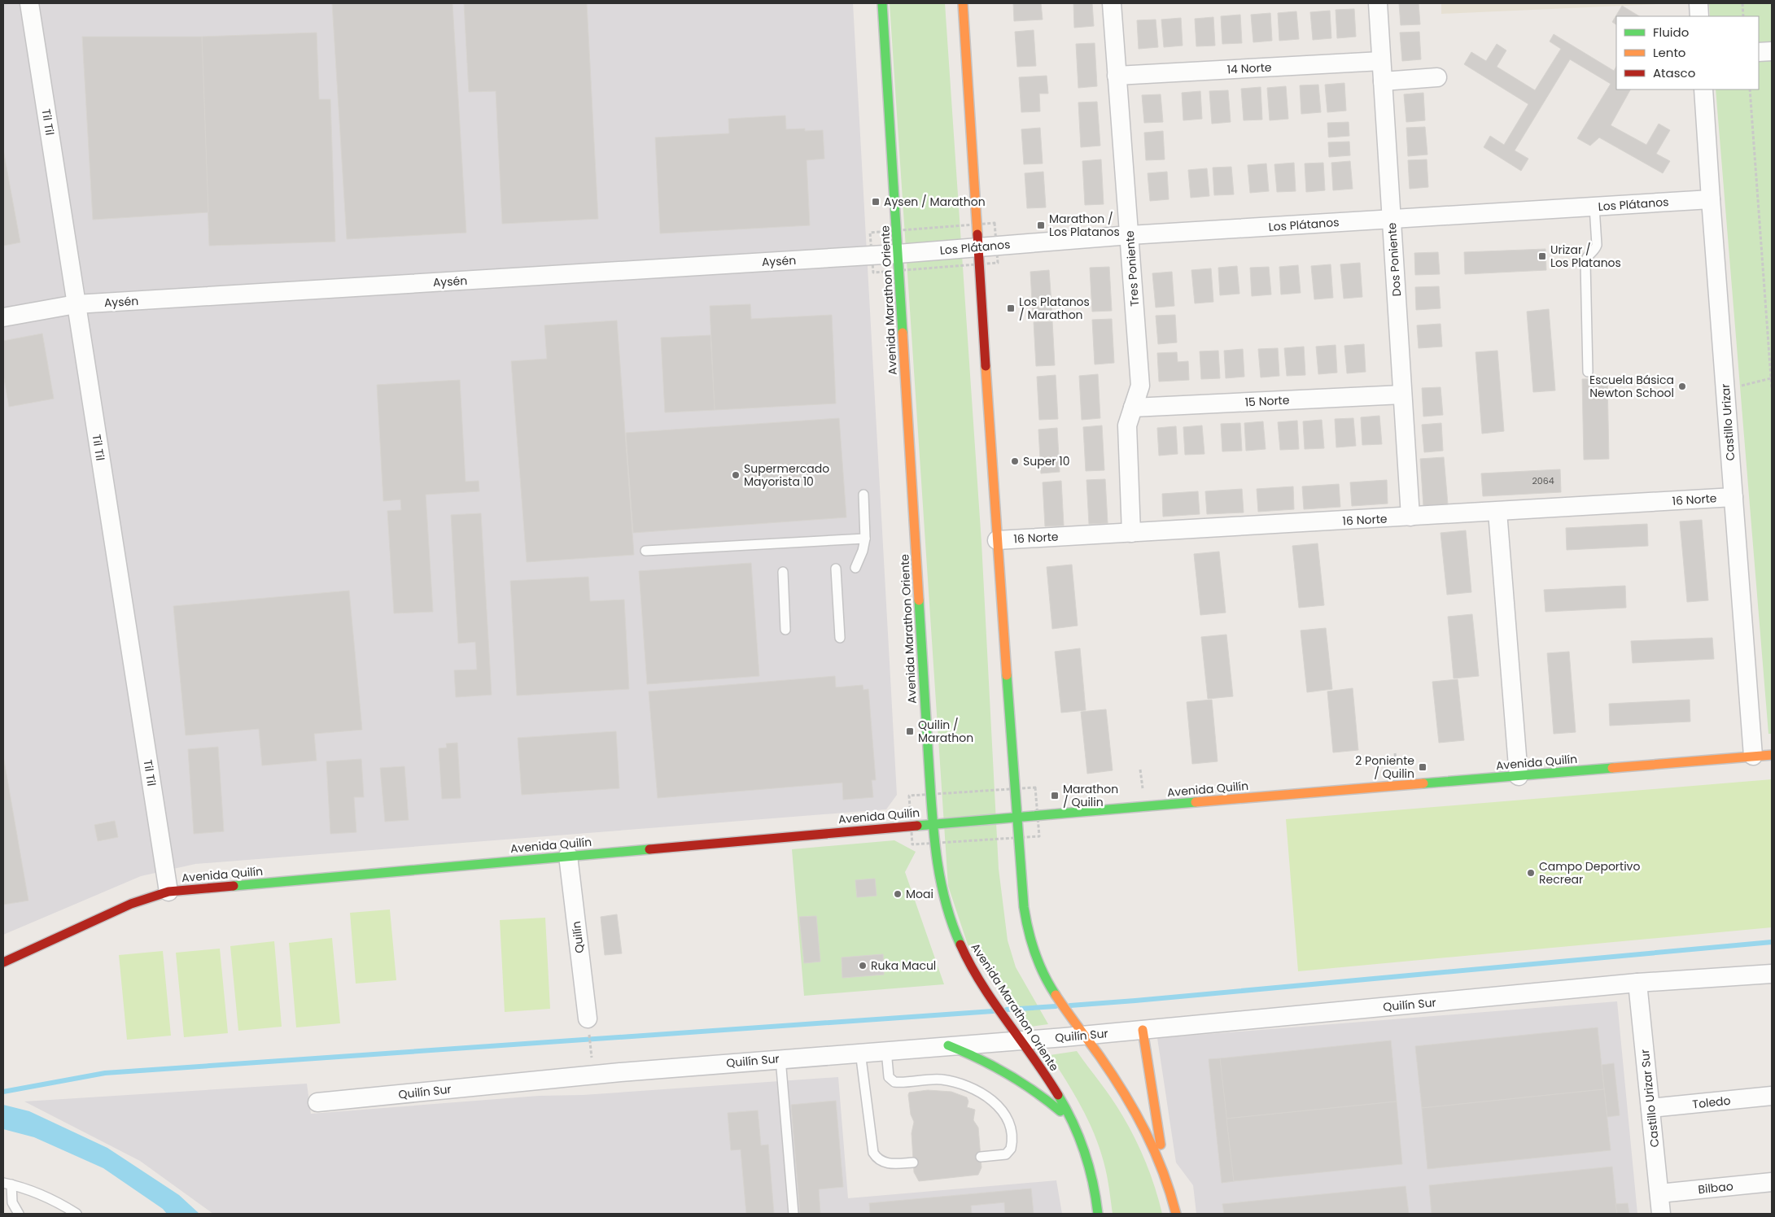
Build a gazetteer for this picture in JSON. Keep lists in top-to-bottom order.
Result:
{
  "streets": {
    "main road": ["Avenida Marathon Oriente", "Avenida Quilín"],
    "street": [
      "14 Norte",
      "Til Til",
      "Los Plátanos",
      "Dos Poniente",
      "Aysén",
      "Tres Poniente",
      "15 Norte",
      "Castillo Urizar",
      "16 Norte",
      "Quilín",
      "Quilín Sur",
      "Castillo Urizar Sur",
      "Toledo",
      "Bilbao"
    ]
  },
  "crossings": [
    ["14 Norte", "Dos Poniente"],
    ["14 Norte", "Tres Poniente"],
    ["Til Til", "Aysén"],
    ["Til Til", "Avenida Quilín"],
    ["Los Plátanos", "Dos Poniente"],
    ["Los Plátanos", "Aysén"],
    ["Los Plátanos", "Tres Poniente"],
    ["Los Plátanos", "Avenida Marathon Oriente"],
    ["Los Plátanos", "Castillo Urizar"],
    ["Dos Poniente", "15 Norte"],
    ["Dos Poniente", "16 Norte"],
    ["Aysén", "Avenida Marathon Oriente"],
    ["Tres Poniente", "15 Norte"],
    ["Tres Poniente", "16 Norte"],
    ["Avenida Marathon Oriente", "Avenida Quilín"],
    ["Avenida Marathon Oriente", "Quilín Sur"],
    ["Castillo Urizar", "16 Norte"],
    ["Castillo Urizar", "Avenida Quilín"],
    ["Avenida Quilín", "Quilín"],
    ["Quilín Sur", "Castillo Urizar Sur"],
    ["Castillo Urizar Sur", "Toledo"],
    ["Castillo Urizar Sur", "Bilbao"]
  ],
  "places": {
    "transit": [
      "Aysen / Marathon",
      "Marathon / Los Platanos",
      "Urizar / Los Platanos",
      "Los Platanos / Marathon",
      "Quilin / Marathon",
      "2 Poniente / Quilin",
      "Marathon / Quilin"
    ],
    "other": [
      "Escuela Básica Newton School",
      "Super 10",
      "Supermercado Mayorista 10",
      "Campo Deportivo Recrear",
      "Moai",
      "Ruka Macul"
    ]
  },
  "house_numbers": ["2064"],
  "legend": ["Fluido", "Lento", "Atasco"]
}
